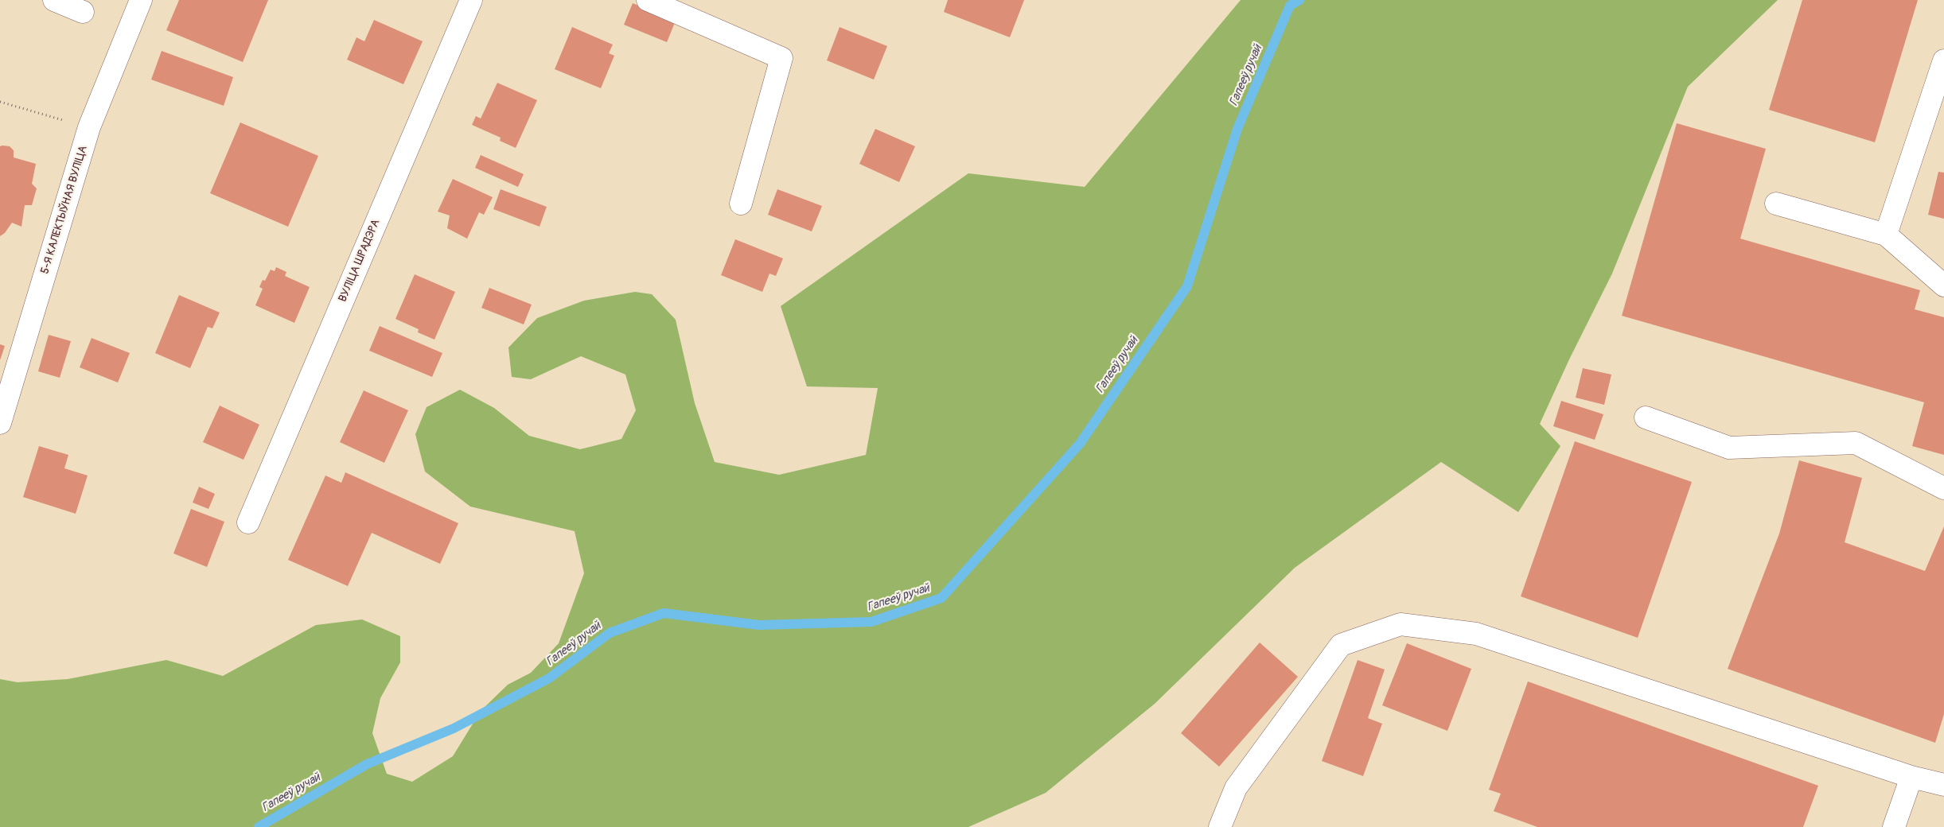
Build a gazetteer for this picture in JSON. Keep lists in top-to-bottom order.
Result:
{
  "streets": {
    "street": ["5-Я КАЛЕКТЫЎНАЯ ВУЛІЦА", "ВУЛІЦА ШРАДЭРА"]
  },
  "water": ["Гапееў ручай"]
}
